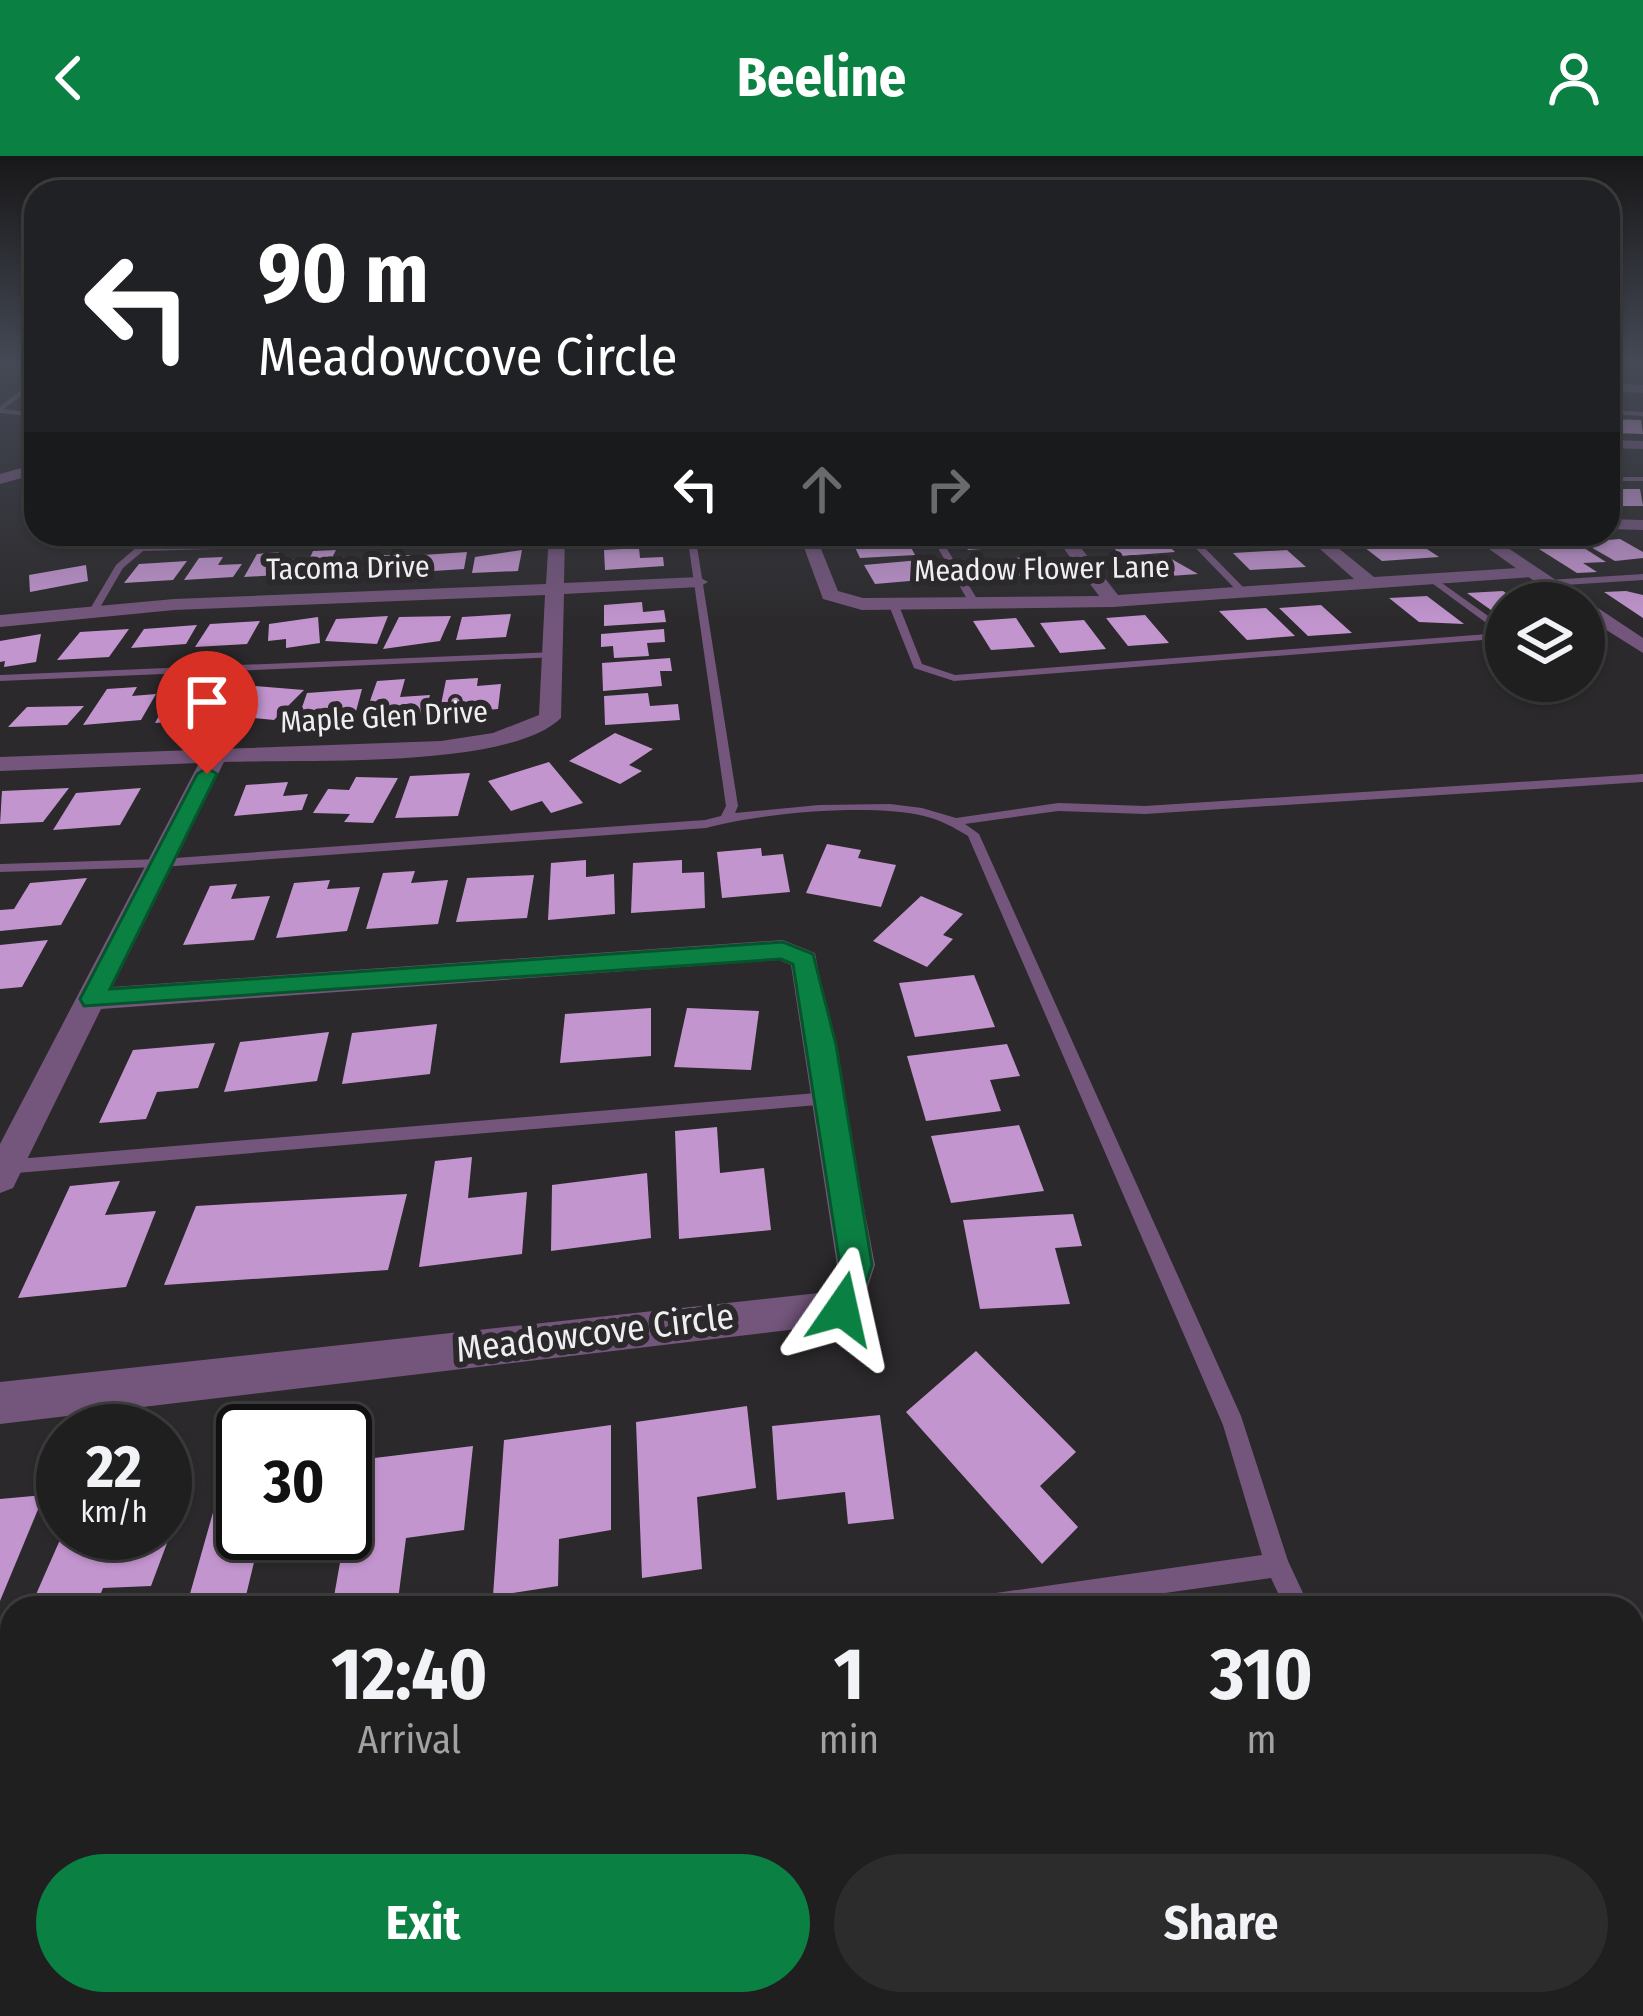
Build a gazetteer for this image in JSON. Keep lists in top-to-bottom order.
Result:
{
  "streets": {
    "street": [
      "Tacoma Drive",
      "Meadow Flower Lane",
      "Maple Glen Drive",
      "Meadowcove Circle"
    ]
  },
  "page": {
    "header": "Beeline",
    "turn": ["90 m", "Meadowcove Circle"],
    "speed": "22 km/h",
    "limit": "30",
    "eta": [
      "12:40",
      "Arrival",
      "1",
      "min",
      "310",
      "m"
    ],
    "buttons": ["Exit", "Share"]
  }
}
